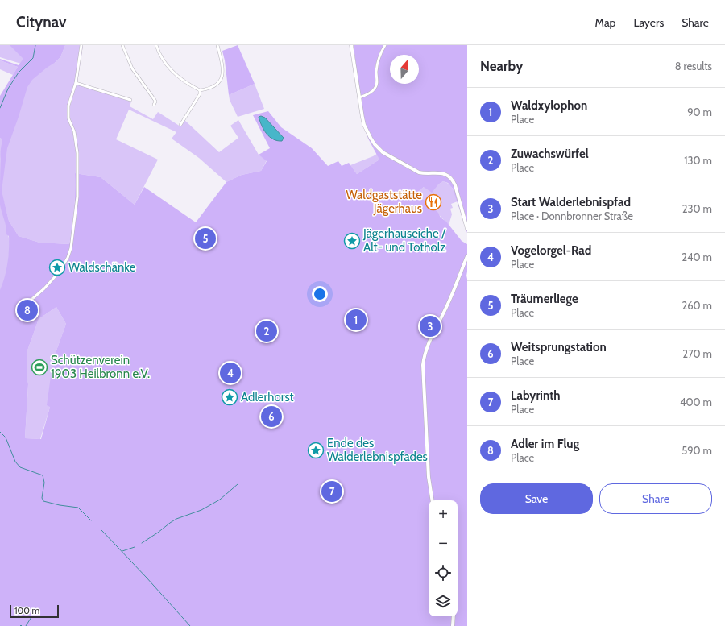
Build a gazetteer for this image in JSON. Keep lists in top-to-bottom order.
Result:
{
  "places": {
    "restaurant": ["Waldgaststätte Jägerhaus"],
    "place": [
      "Jägerhauseiche / Alt- und Totholz",
      "Waldschänke",
      "Adlerhorst",
      "Ende des Walderlebnispfades"
    ],
    "sports": ["Schützenverein 1903 Heilbronn e.V."]
  },
  "scale_bar": "100 m",
  "north": "top",
  "page": {
    "header": "Citynav",
    "nav": ["Map", "Layers", "Share"],
    "heading": ["Nearby", "8 results"],
    "list": [
      {
        "mark": "1",
        "name": "Waldxylophon",
        "note": "Place",
        "value": "90 m"
      },
      {
        "mark": "2",
        "name": "Zuwachswürfel",
        "note": "Place",
        "value": "130 m"
      },
      {
        "mark": "3",
        "name": "Start Walderlebnispfad",
        "note": "Place · Donnbronner Straße",
        "value": "230 m"
      },
      {
        "mark": "4",
        "name": "Vogelorgel-Rad",
        "note": "Place",
        "value": "240 m"
      },
      {
        "mark": "5",
        "name": "Träumerliege",
        "note": "Place",
        "value": "260 m"
      },
      {
        "mark": "6",
        "name": "Weitsprungstation",
        "note": "Place",
        "value": "270 m"
      },
      {
        "mark": "7",
        "name": "Labyrinth",
        "note": "Place",
        "value": "400 m"
      },
      {
        "mark": "8",
        "name": "Adler im Flug",
        "note": "Place",
        "value": "590 m"
      }
    ],
    "pins": [
      "5",
      "8",
      "1",
      "3",
      "2",
      "4",
      "6",
      "7"
    ],
    "buttons": ["Save", "Share"],
    "map_buttons": ["+", "−"],
    "scale": "100 m"
  }
}
